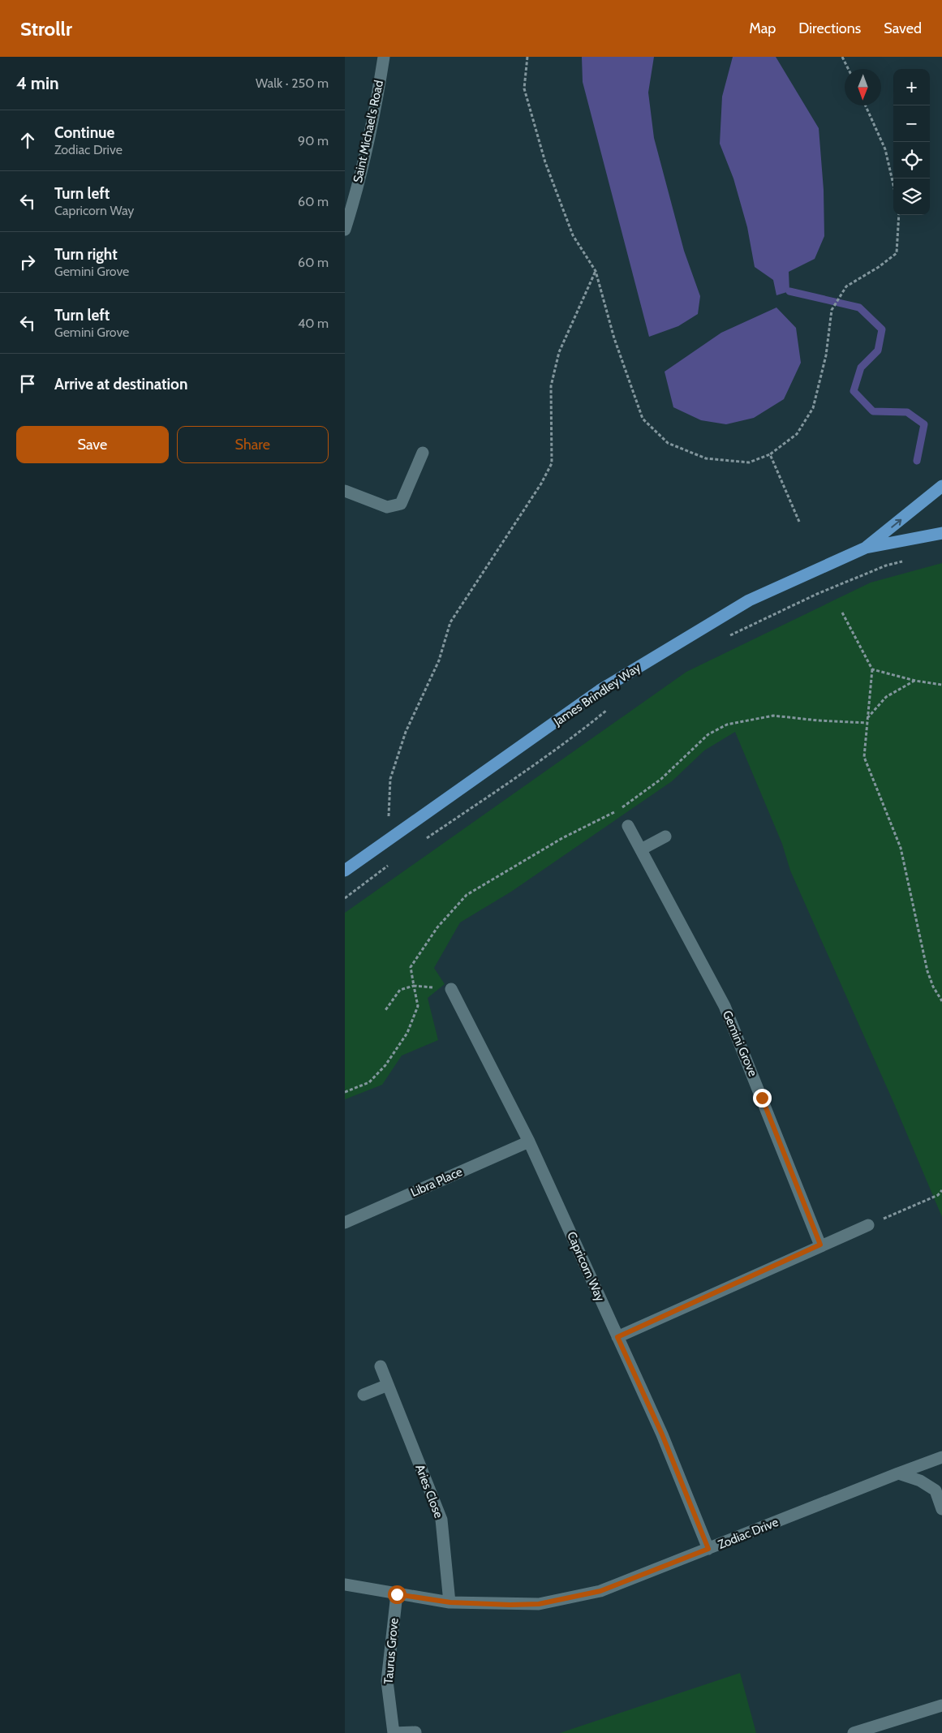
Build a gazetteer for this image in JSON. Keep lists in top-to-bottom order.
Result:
{
  "streets": {
    "main road": ["James Brindley Way"],
    "street": [
      "Saint Michael's Road",
      "Gemini Grove",
      "Libra Place",
      "Capricorn Way",
      "Aries Close",
      "Zodiac Drive",
      "Taurus Grove"
    ]
  },
  "crossings": [
    ["Libra Place", "Capricorn Way"],
    ["Capricorn Way", "Zodiac Drive"],
    ["Aries Close", "Zodiac Drive"],
    ["Zodiac Drive", "Taurus Grove"]
  ],
  "north": "bottom",
  "page": {
    "header": "Strollr",
    "nav": ["Map", "Directions", "Saved"],
    "heading": ["4 min", "Walk · 250 m"],
    "map_buttons": ["+", "−"],
    "list": [
      ["Continue", "Zodiac Drive", "90 m"],
      ["Turn left", "Capricorn Way", "60 m"],
      ["Turn right", "Gemini Grove", "60 m"],
      ["Turn left", "Gemini Grove", "40 m"],
      "Arrive at destination"
    ],
    "buttons": ["Save", "Share"]
  }
}
